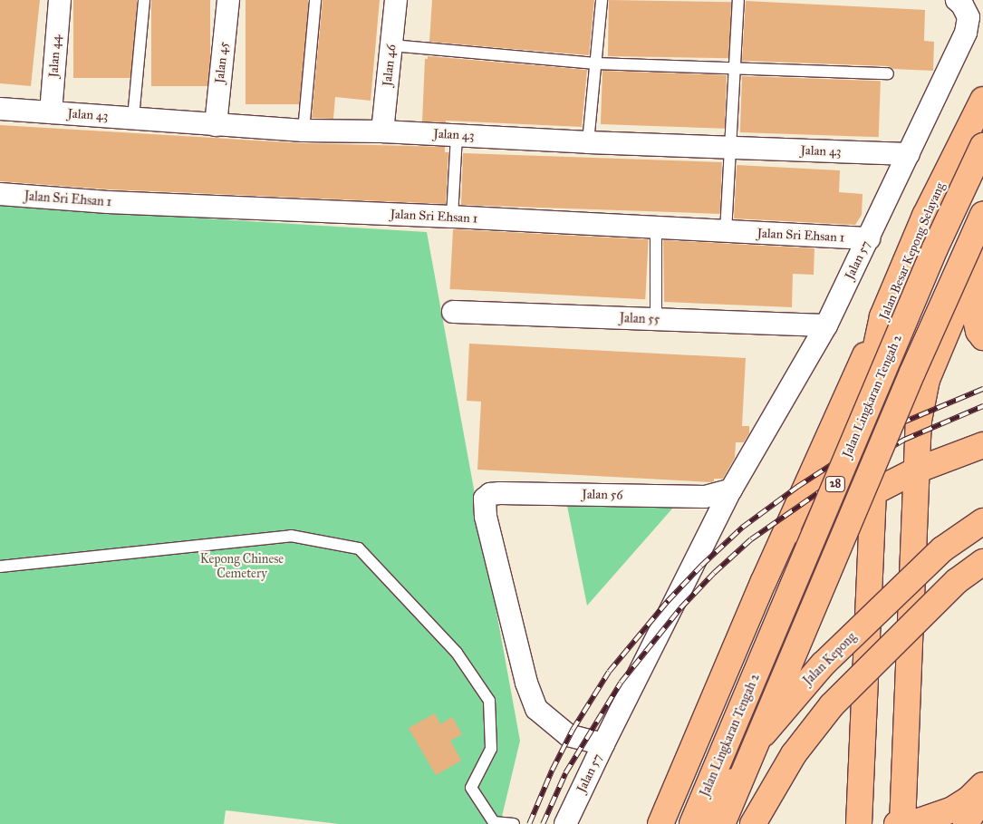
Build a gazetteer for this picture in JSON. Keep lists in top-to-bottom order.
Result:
{
  "streets": {
    "main road": [
      "Jalan Besar Kepong Selayang",
      "Jalan Lingkaran Tengah 2",
      "28",
      "Jalan Kepong"
    ],
    "street": [
      "Jalan 44",
      "Jalan 45",
      "Jalan 46",
      "Jalan 43",
      "Jalan Sri Ehsan 1",
      "Jalan 57",
      "Jalan 55",
      "Jalan 56"
    ]
  },
  "crossings": [
    ["Jalan 44", "Jalan 43"],
    ["Jalan 45", "Jalan 43"],
    ["Jalan 46", "Jalan 43"],
    ["Jalan 43", "Jalan 57"],
    ["Jalan Sri Ehsan 1", "Jalan 57"],
    ["Jalan 57", "Jalan 55"],
    ["Jalan 57", "Jalan 56"]
  ],
  "parks": ["Kepong Chinese Cemetery"]
}
